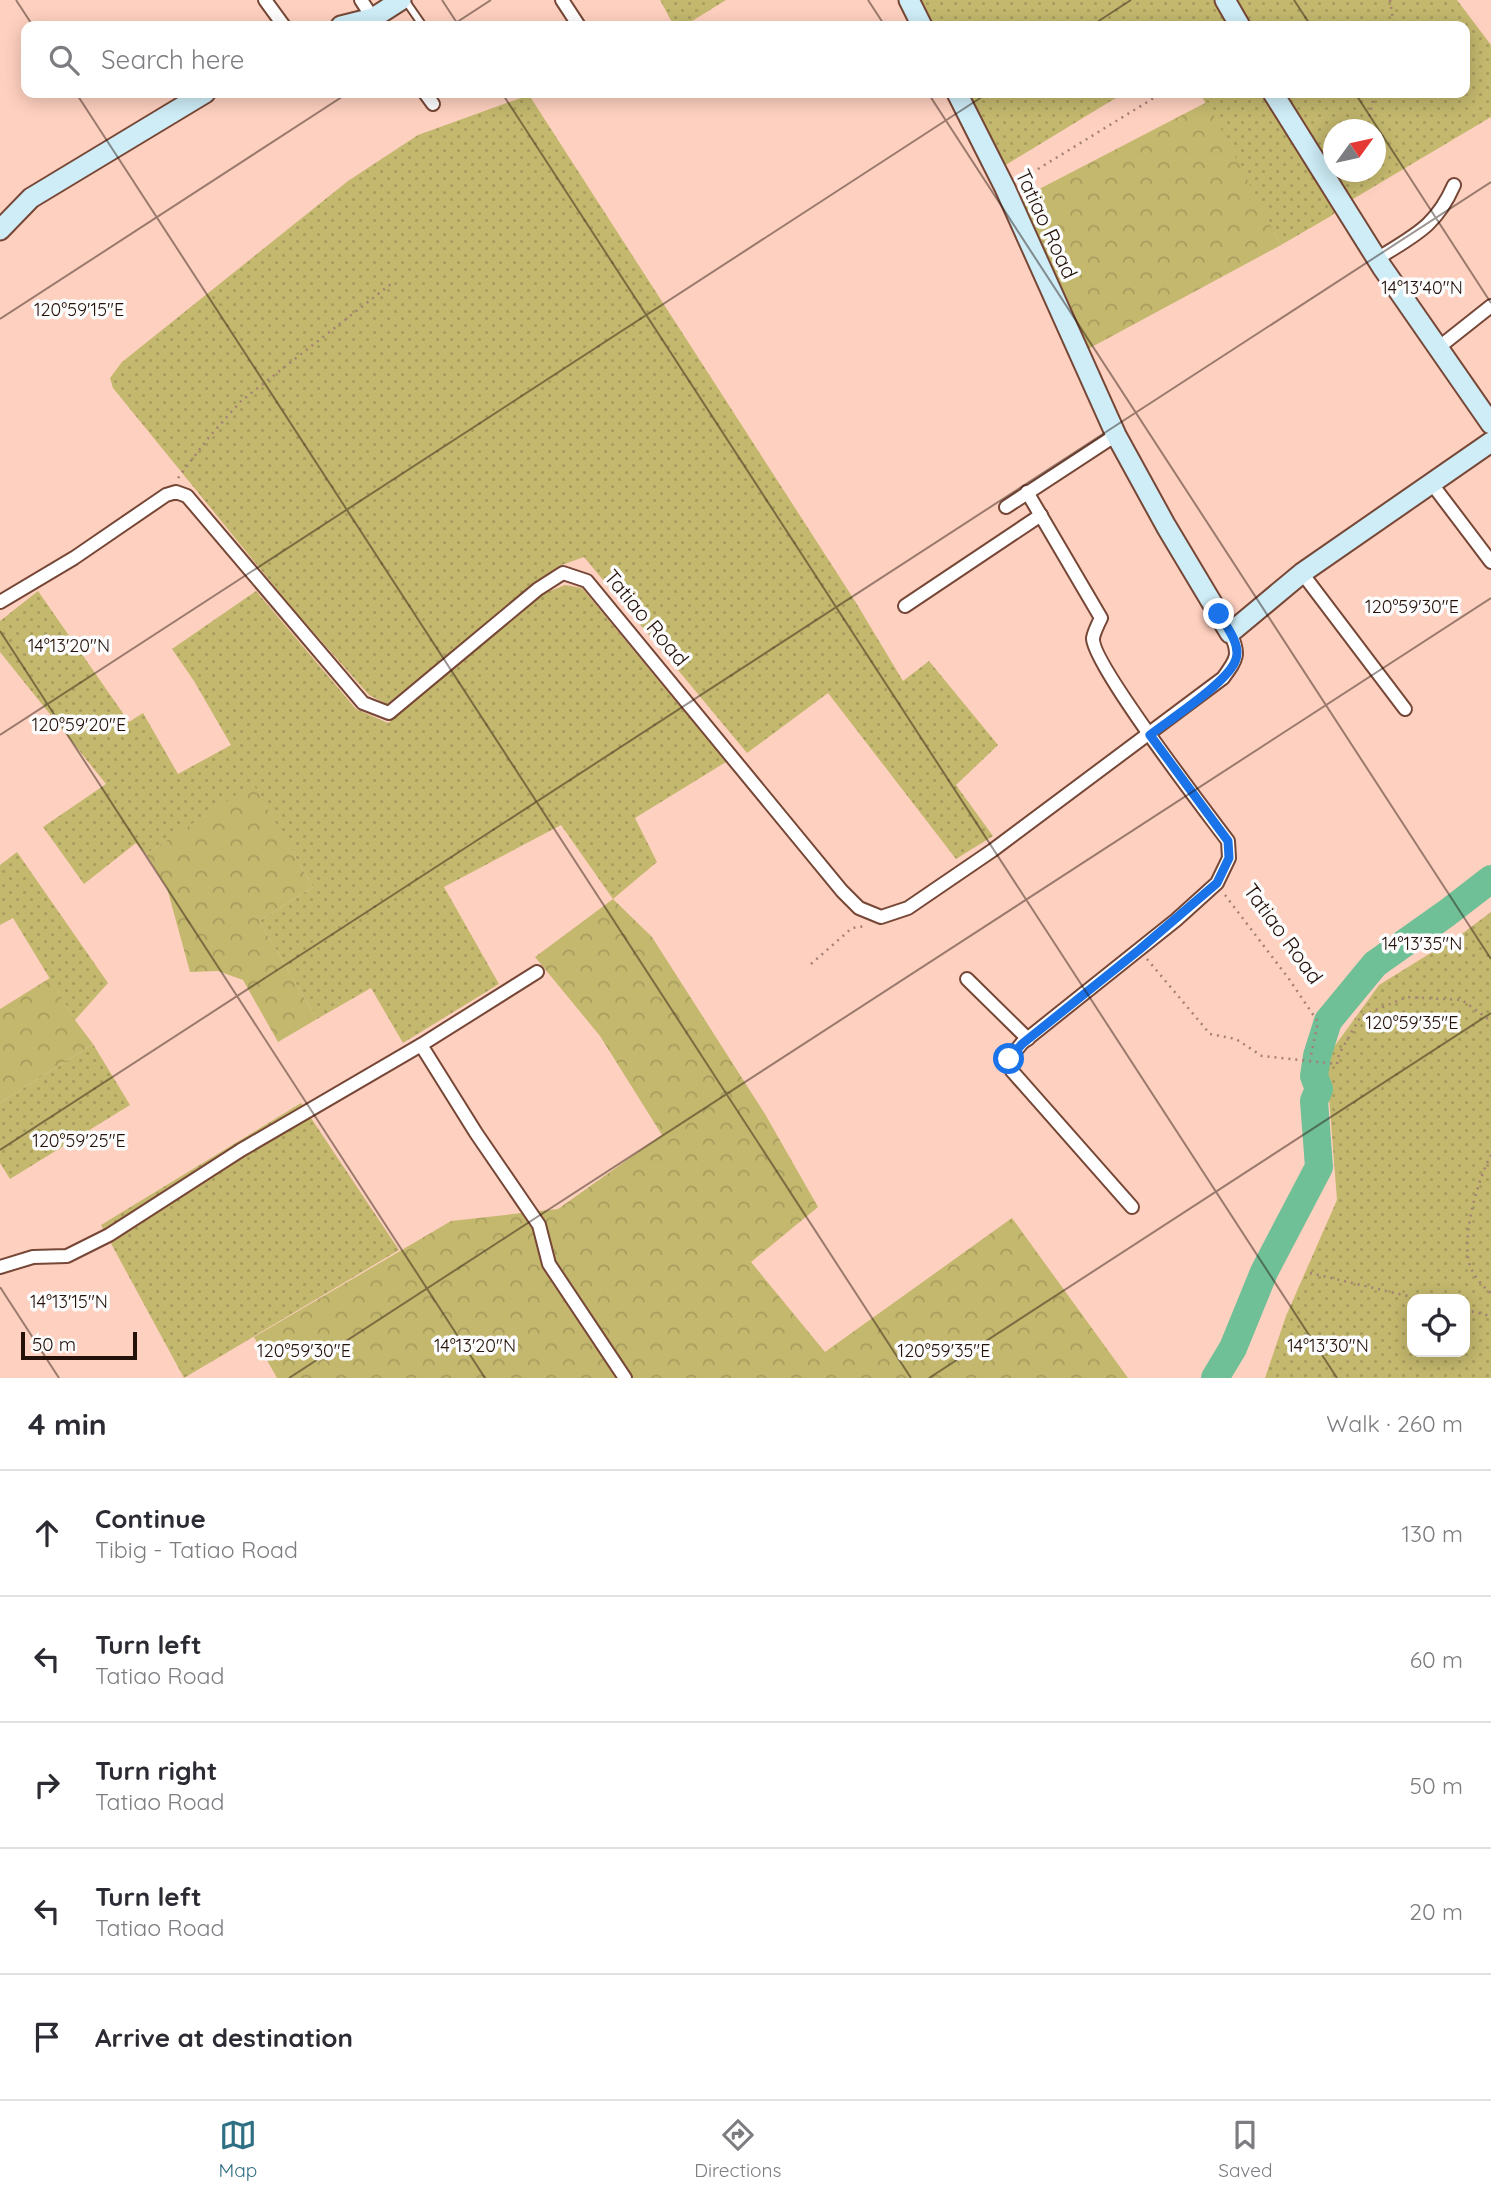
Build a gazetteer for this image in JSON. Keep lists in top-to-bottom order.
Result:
{
  "streets": {
    "street": ["Tatiao Road"]
  },
  "scale_bar": "50 m",
  "north": "top right",
  "page": {
    "search": "Search here",
    "scale": "50 m",
    "heading": ["4 min", "Walk · 260 m"],
    "list": [
      ["Continue", "Tibig - Tatiao Road", "130 m"],
      ["Turn left", "Tatiao Road", "60 m"],
      ["Turn right", "Tatiao Road", "50 m"],
      ["Turn left", "Tatiao Road", "20 m"],
      "Arrive at destination"
    ],
    "nav": ["Map", "Directions", "Saved"]
  },
  "coordinates": [
    "14°13'40\"N",
    "120°59'15\"E",
    "120°59'30\"E",
    "14°13'20\"N",
    "120°59'20\"E",
    "14°13'35\"N",
    "120°59'35\"E",
    "120°59'25\"E",
    "14°13'15\"N",
    "14°13'30\"N"
  ]
}
